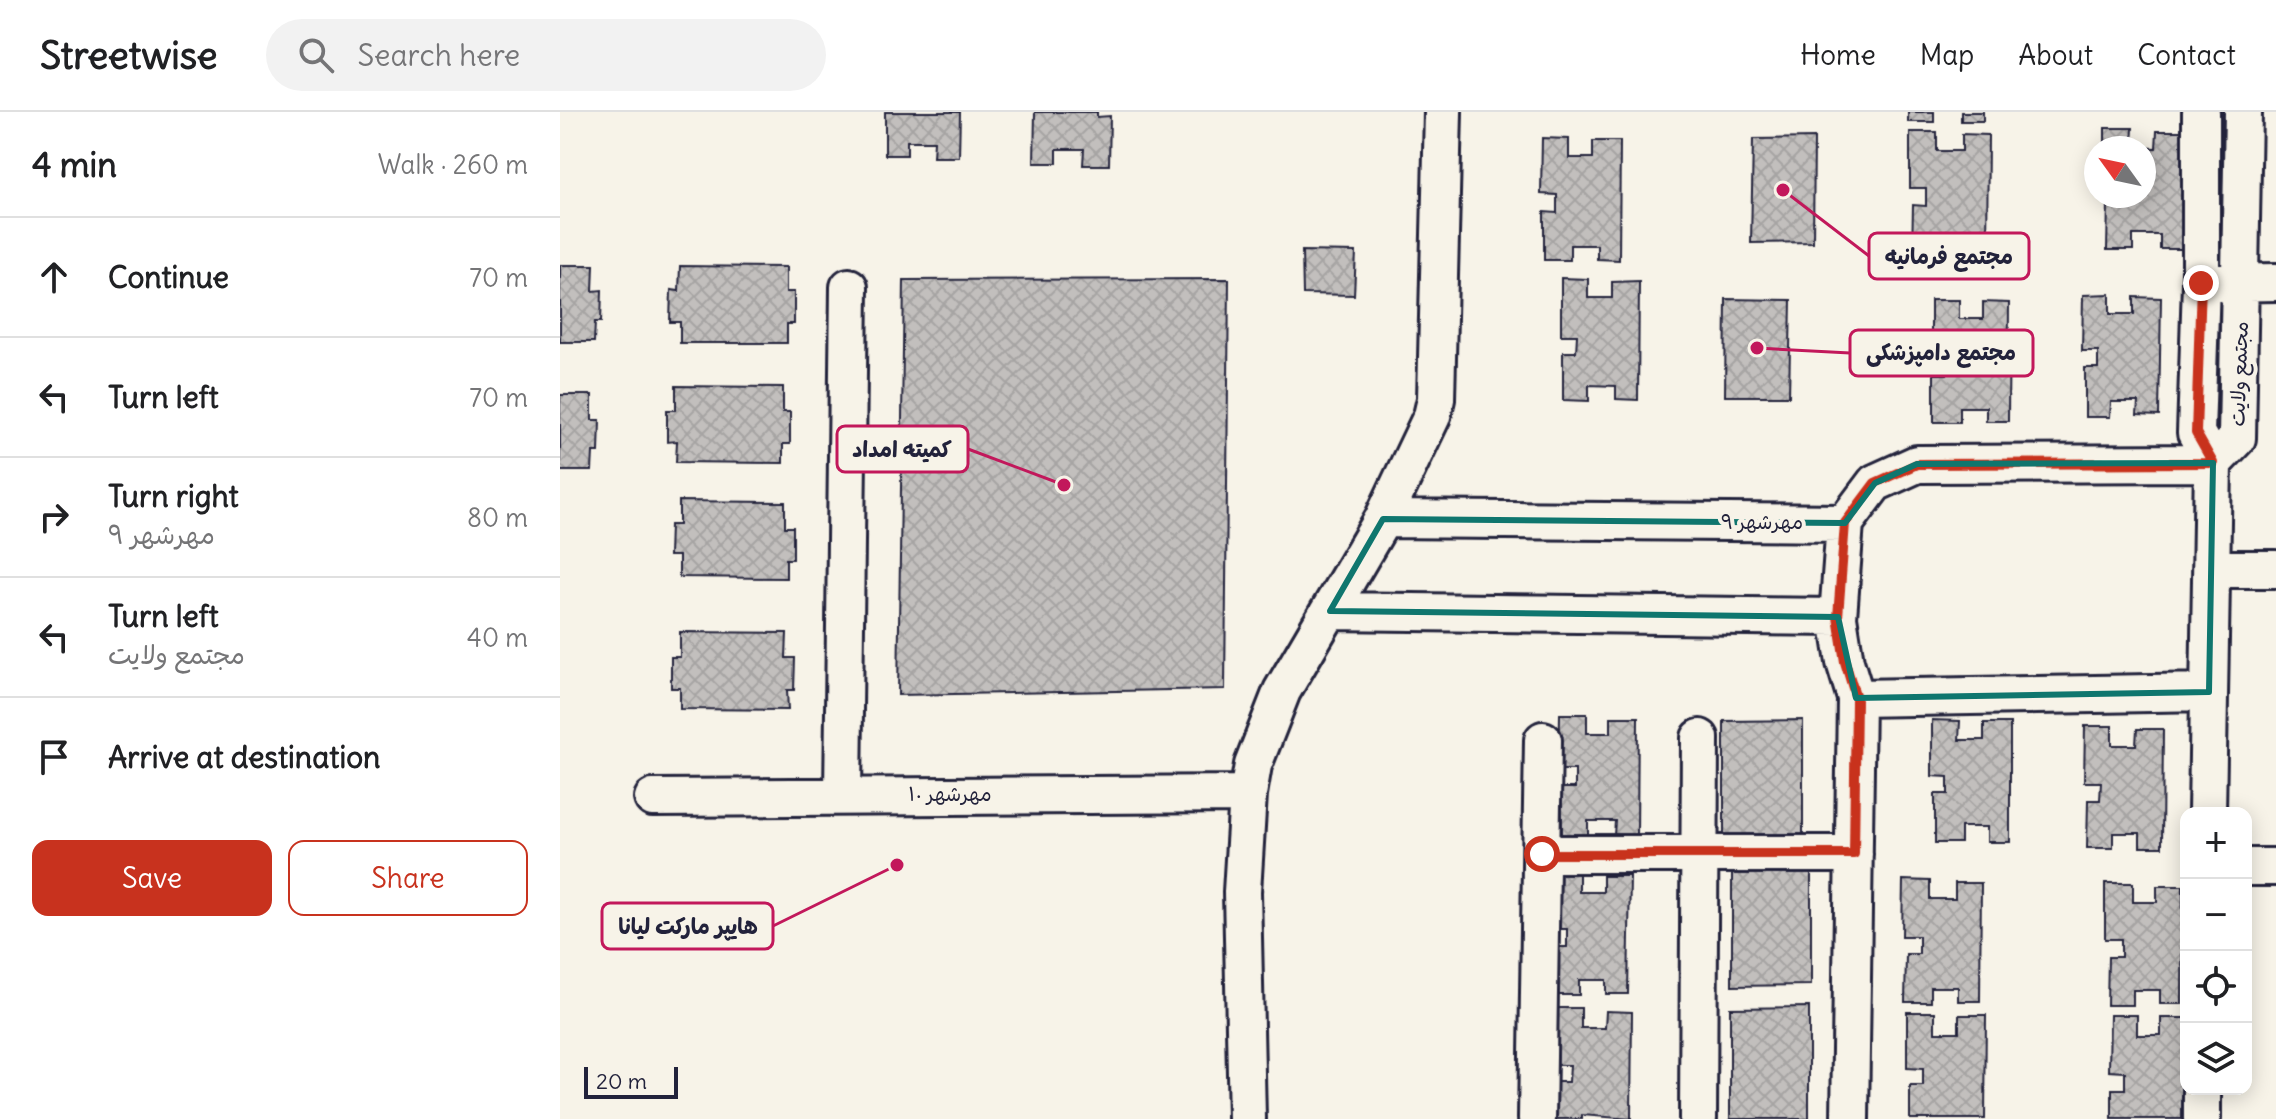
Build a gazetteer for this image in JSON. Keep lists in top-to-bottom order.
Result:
{
  "streets": {
    "street": ["مجتمع ولایت", "مهرشهر ۹", "مهرشهر ۱۰"]
  },
  "places": [
    "مجتمع فرمانیه",
    "مجتمع دامپزشکی",
    "کمیته امداد",
    "هایپر مارکت لیانا"
  ],
  "scale_bar": "20 m",
  "north": "top left",
  "page": {
    "header": "Streetwise",
    "search": "Search here",
    "nav": [
      "Home",
      "Map",
      "About",
      "Contact"
    ],
    "heading": ["4 min", "Walk · 260 m"],
    "list": [
      ["Continue", "70 m"],
      ["Turn left", "70 m"],
      ["Turn right", "مهرشهر ۹", "80 m"],
      ["Turn left", "مجتمع ولایت", "40 m"],
      "Arrive at destination"
    ],
    "map_buttons": ["+", "−"],
    "buttons": ["Save", "Share"],
    "scale": "20 m"
  }
}
